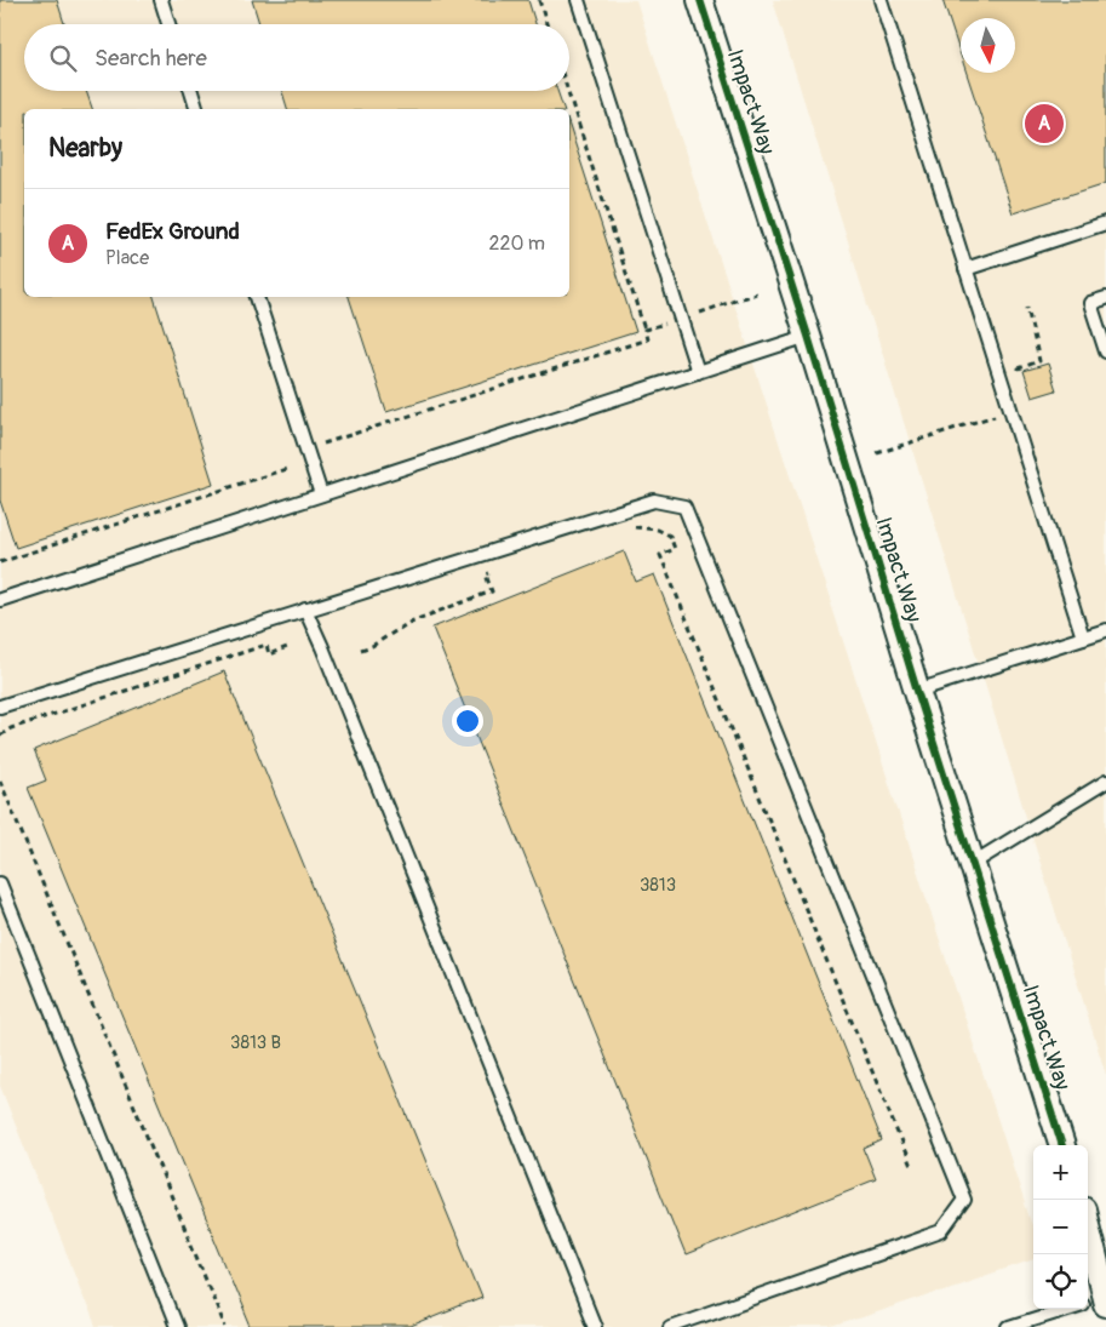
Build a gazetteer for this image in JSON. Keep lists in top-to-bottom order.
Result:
{
  "streets": {
    "street": ["Impact Way"]
  },
  "house_numbers": ["3813", "3813 B"],
  "north": "bottom",
  "page": {
    "search": "Search here",
    "pins": "A",
    "heading": "Nearby",
    "list": [
      {
        "mark": "A",
        "name": "FedEx Ground",
        "note": "Place",
        "value": "220 m"
      }
    ],
    "map_buttons": ["+", "−"]
  }
}
